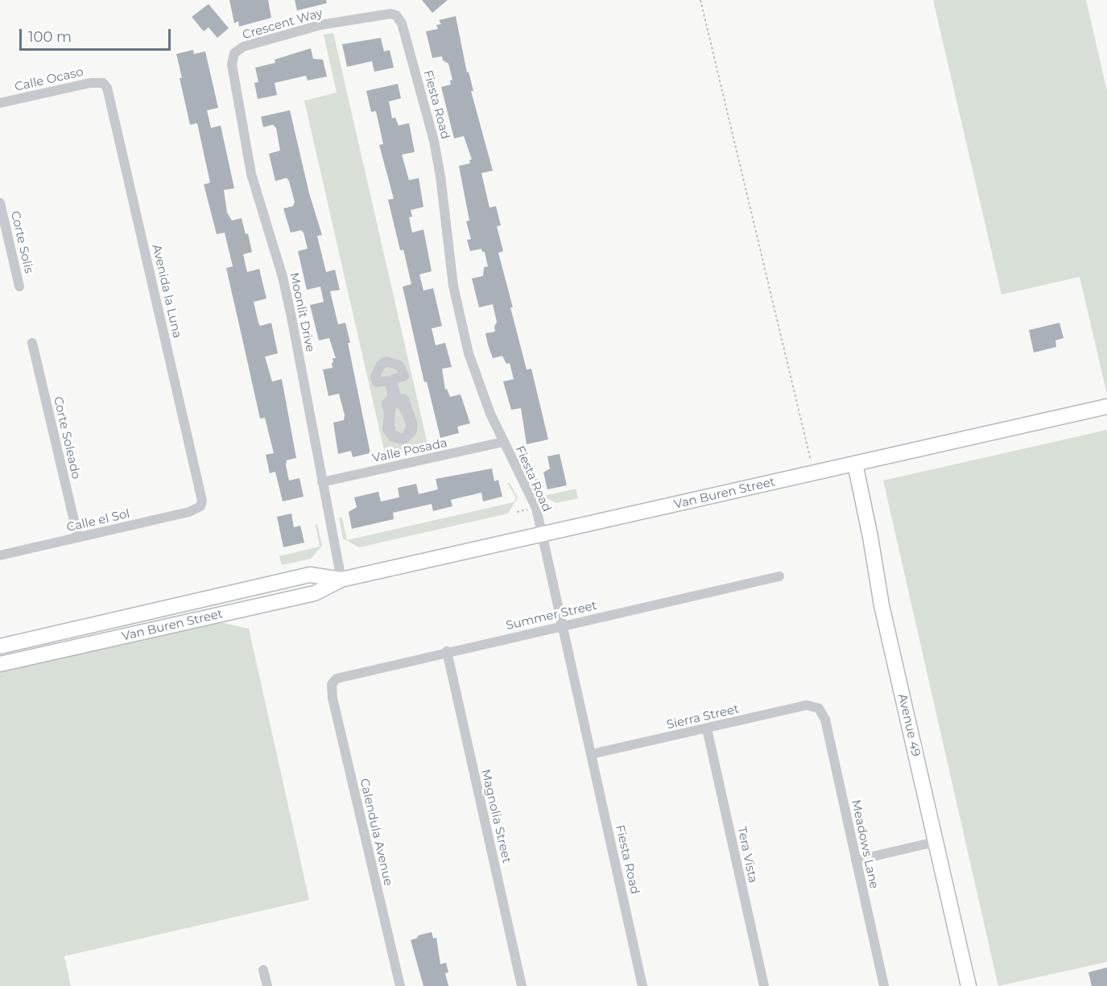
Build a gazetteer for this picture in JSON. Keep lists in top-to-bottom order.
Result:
{
  "streets": {
    "street": [
      "Crescent Way",
      "Calle Ocaso",
      "Fiesta Road",
      "Corte Solis",
      "Avenida la Luna",
      "Moonlit Drive",
      "Corte Soleado",
      "Valle Posada",
      "Van Buren Street",
      "Calle el Sol",
      "Summer Street",
      "Sierra Street",
      "Avenue 49",
      "Magnolia Street",
      "Calendula Avenue",
      "Meadows Lane",
      "Tera Vista"
    ]
  },
  "crossings": [
    ["Crescent Way", "Fiesta Road"],
    ["Crescent Way", "Moonlit Drive"],
    ["Calle Ocaso", "Avenida la Luna"],
    ["Fiesta Road", "Valle Posada"],
    ["Fiesta Road", "Van Buren Street"],
    ["Fiesta Road", "Summer Street"],
    ["Fiesta Road", "Sierra Street"],
    ["Avenida la Luna", "Calle el Sol"],
    ["Moonlit Drive", "Valle Posada"],
    ["Moonlit Drive", "Van Buren Street"],
    ["Corte Soleado", "Calle el Sol"],
    ["Van Buren Street", "Avenue 49"],
    ["Summer Street", "Magnolia Street"],
    ["Summer Street", "Calendula Avenue"],
    ["Sierra Street", "Meadows Lane"],
    ["Sierra Street", "Tera Vista"]
  ],
  "scale_bar": "100 m"
}
